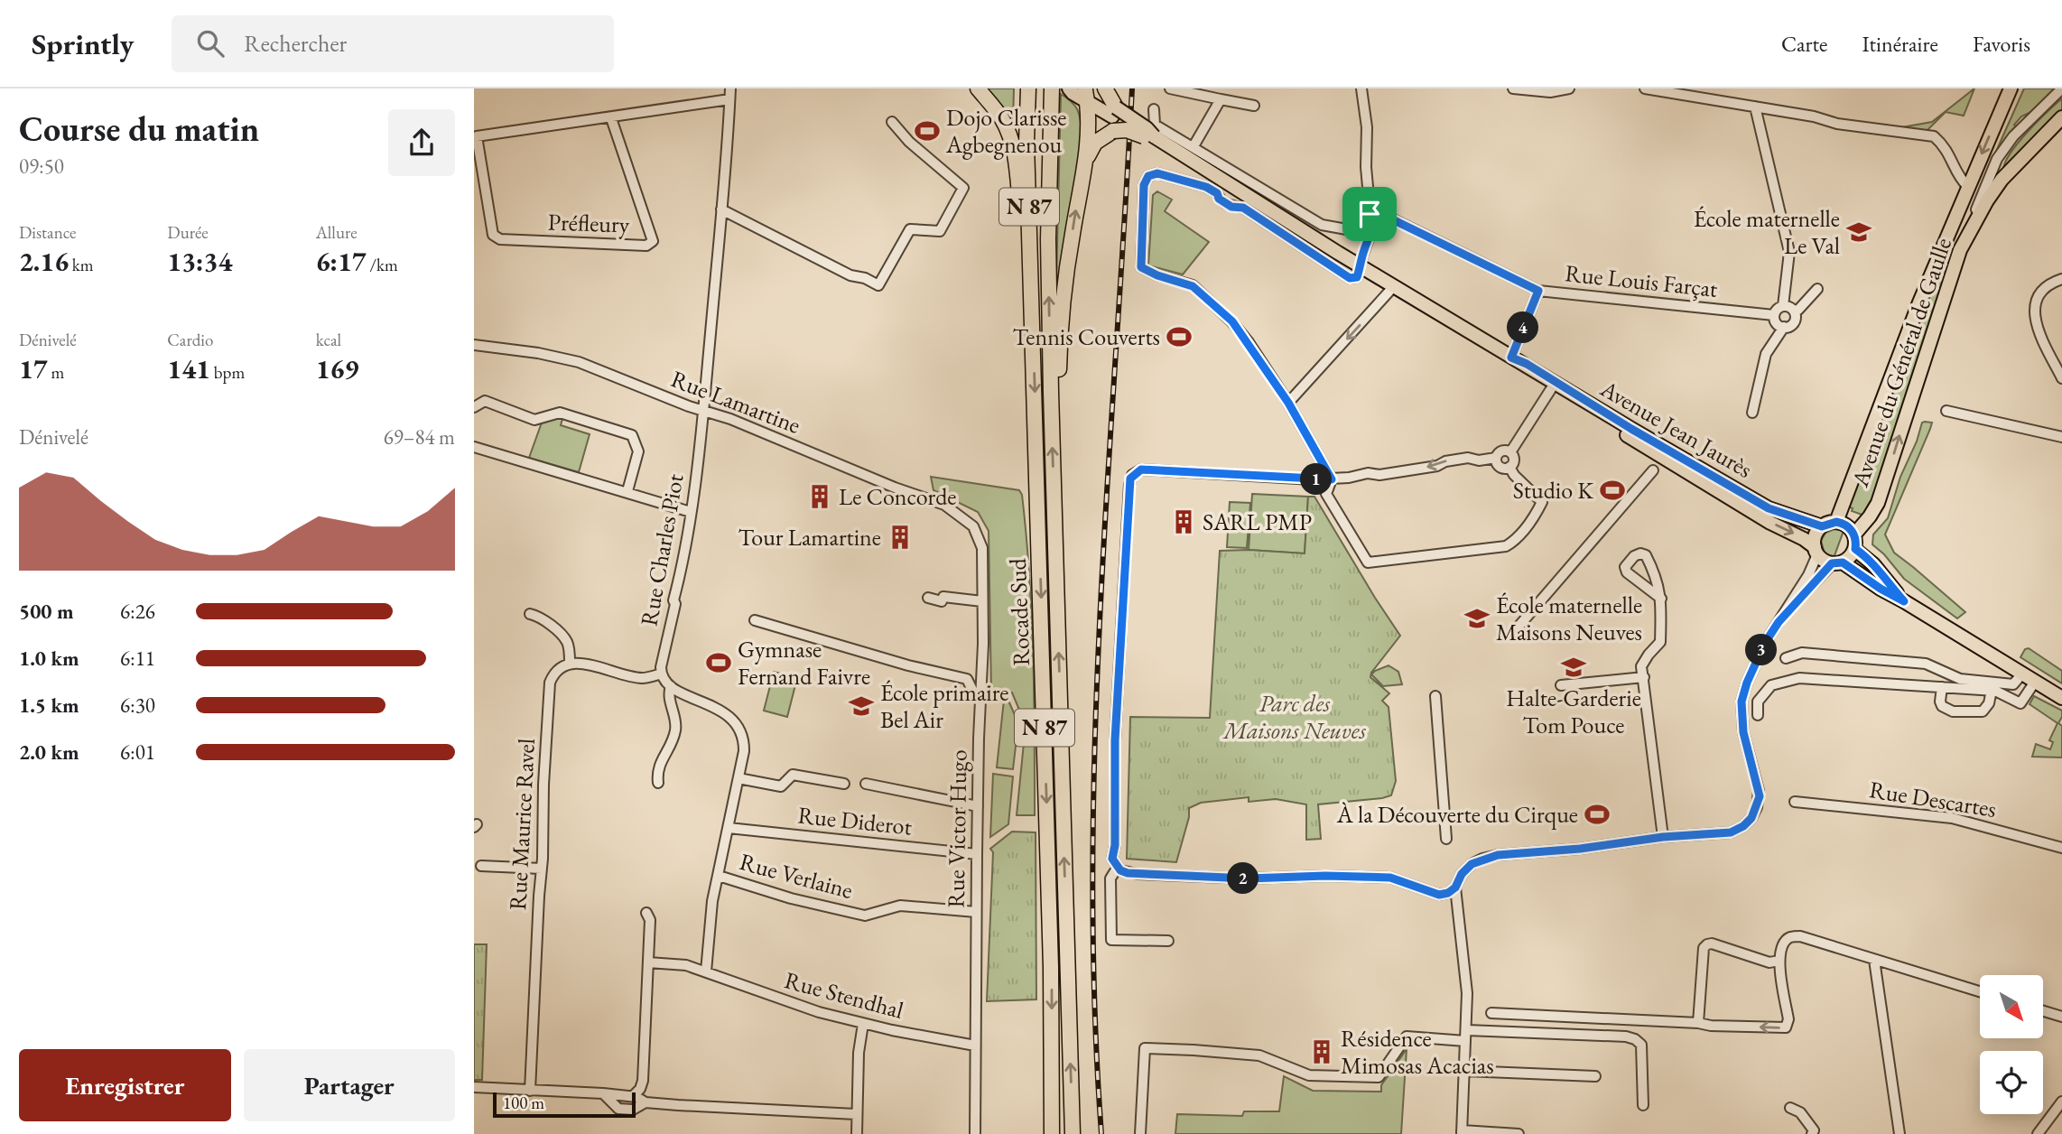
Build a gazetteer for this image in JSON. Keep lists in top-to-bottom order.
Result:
{
  "streets": {
    "highway": ["N 87", "Rocade Sud"],
    "main road": ["Avenue du Général de Gaulle", "Avenue Jean Jaurès"],
    "street": [
      "Préfleury",
      "Rue Louis Farçat",
      "Rue Lamartine",
      "Rue Charles Piot",
      "Rue Descartes",
      "Rue Diderot",
      "Rue Maurice Ravel",
      "Rue Victor Hugo",
      "Rue Verlaine",
      "Rue Stendhal"
    ]
  },
  "crossings": [
    ["Préfleury", "Rue Charles Piot"],
    ["Avenue du Général de Gaulle", "Avenue Jean Jaurès"],
    ["Rue Lamartine", "Rue Charles Piot"],
    ["Rue Lamartine", "Rue Victor Hugo"],
    ["Rue Diderot", "Rue Victor Hugo"],
    ["Rue Victor Hugo", "Rue Verlaine"],
    ["Rue Victor Hugo", "Rue Stendhal"]
  ],
  "parks": ["Parc des Maisons Neuves"],
  "places": {
    "sports": [
      "Dojo Clarisse Agbegnenou",
      "Tennis Couverts",
      "Studio K",
      "Gymnase Fernand Faivre",
      "À la Découverte du Cirque"
    ],
    "school or university": [
      "École maternelle Le Val",
      "École maternelle Maisons Neuves",
      "Halte-Garderie Tom Pouce",
      "École primaire Bel Air"
    ],
    "building": [
      "Le Concorde",
      "SARL PMP",
      "Tour Lamartine",
      "Résidence Mimosas Acacias"
    ]
  },
  "scale_bar": "100 m",
  "north": "bottom right",
  "page": {
    "header": "Sprintly",
    "search": "Rechercher",
    "nav": ["Carte", "Itinéraire", "Favoris"],
    "heading": ["Course du matin", "09:50"],
    "stats": [
      ["Distance", "2.16 km"],
      ["Durée", "13:34"],
      ["Allure", "6:17 /km"],
      ["Dénivelé", "17 m"],
      ["Cardio", "141 bpm"],
      ["kcal", "169"]
    ],
    "pins": [
      "4",
      "1",
      "3",
      "2"
    ],
    "chart": ["Dénivelé", "69–84 m"],
    "list": [
      {
        "name": "500 m",
        "note": "6:26"
      },
      {
        "name": "1.0 km",
        "note": "6:11"
      },
      {
        "name": "1.5 km",
        "note": "6:30"
      },
      {
        "name": "2.0 km",
        "note": "6:01"
      }
    ],
    "buttons": ["Enregistrer", "Partager"],
    "scale": "100 m"
  }
}
